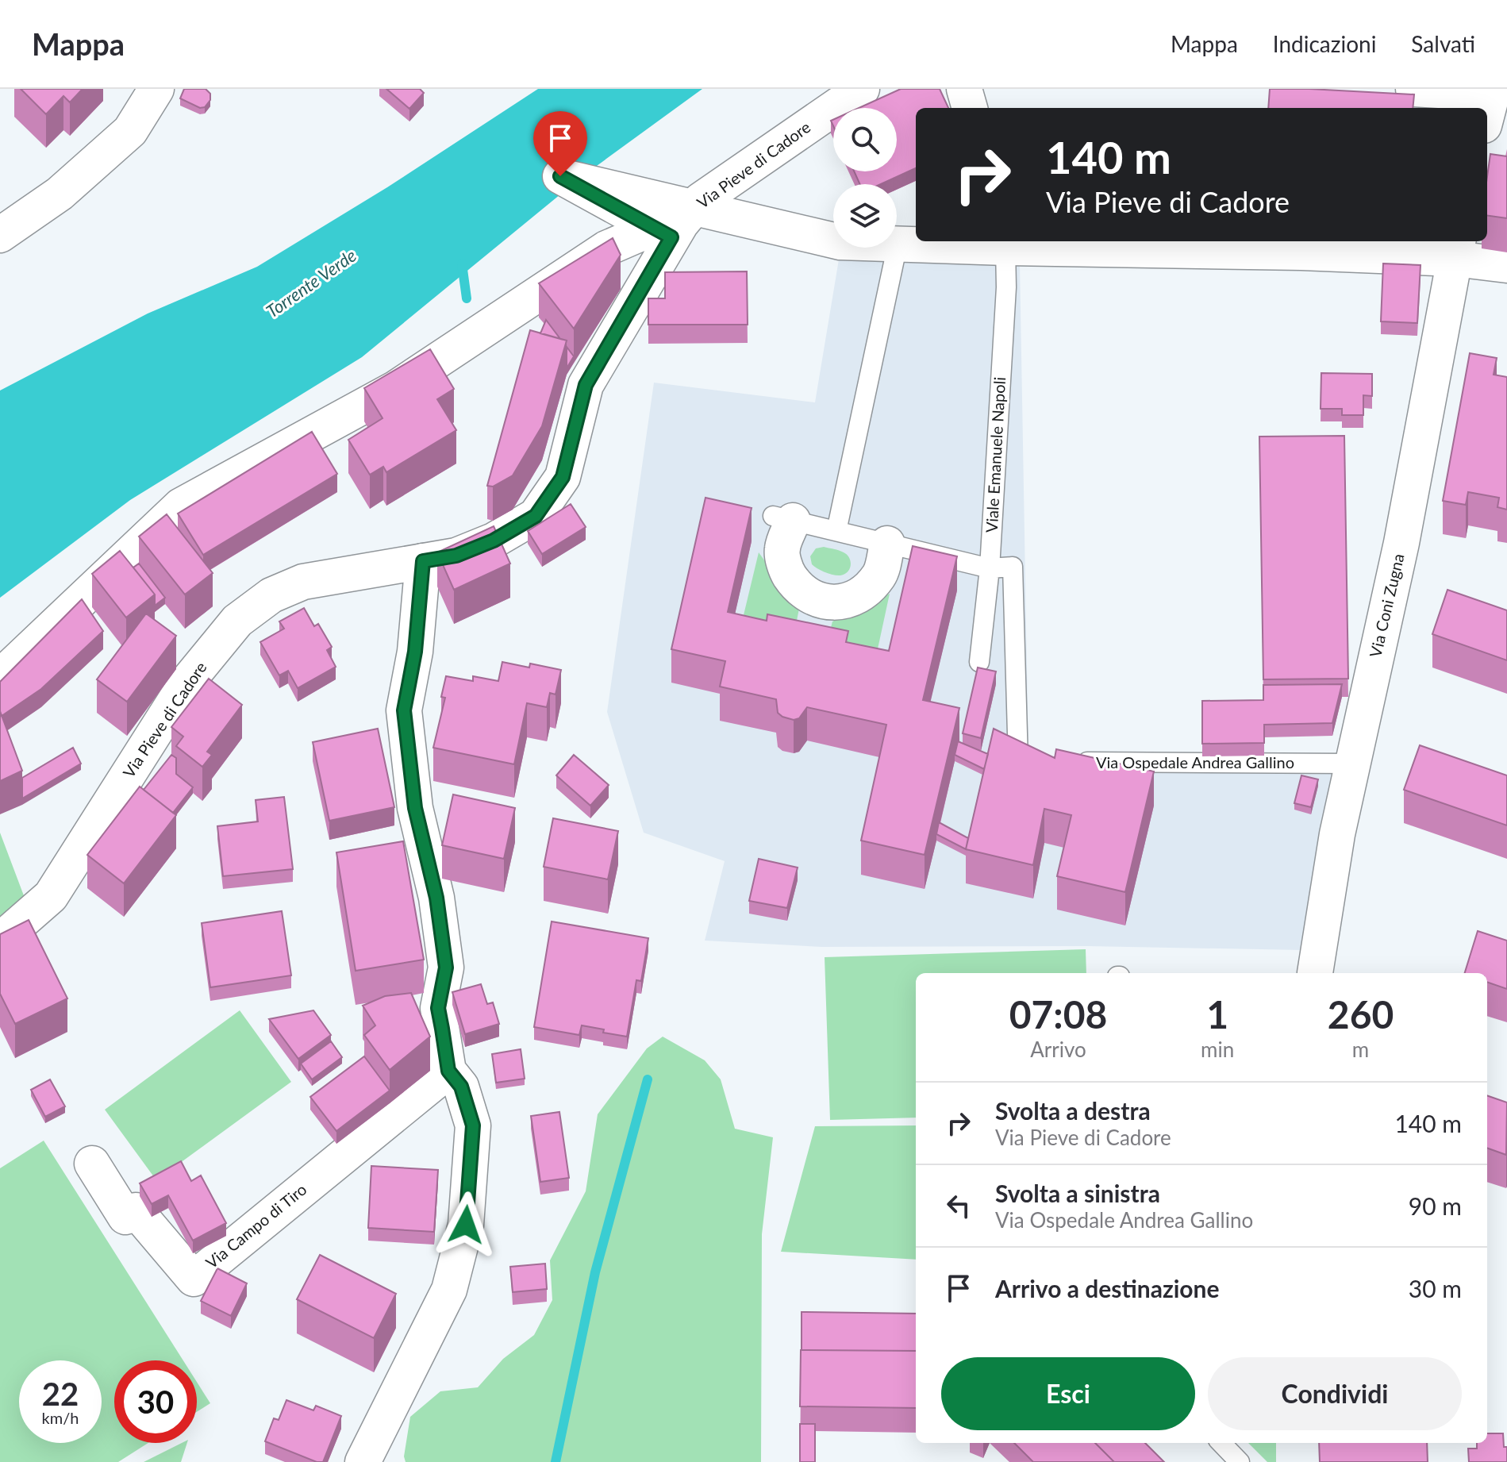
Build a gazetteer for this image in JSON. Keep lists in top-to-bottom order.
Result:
{
  "streets": {
    "street": ["Via Pieve di Cadore", "Via Coni Zugna", "Via Campo di Tiro"],
    "lane": ["Viale Emanuele Napoli", "Via Ospedale Andrea Gallino"]
  },
  "crossings": [
    ["Via Coni Zugna", "Via Ospedale Andrea Gallino"]
  ],
  "water": ["Torrente Verde"],
  "page": {
    "header": "Mappa",
    "nav": ["Mappa", "Indicazioni", "Salvati"],
    "turn": ["140 m", "Via Pieve di Cadore"],
    "eta": [
      "07:08",
      "Arrivo",
      "1",
      "min",
      "260",
      "m"
    ],
    "list": [
      {
        "name": "Svolta a destra",
        "note": "Via Pieve di Cadore",
        "value": "140 m"
      },
      {
        "name": "Svolta a sinistra",
        "note": "Via Ospedale Andrea Gallino",
        "value": "90 m"
      },
      {
        "name": "Arrivo a destinazione",
        "value": "30 m"
      }
    ],
    "buttons": ["Esci", "Condividi"],
    "speed": "22 km/h",
    "limit": "30"
  }
}
